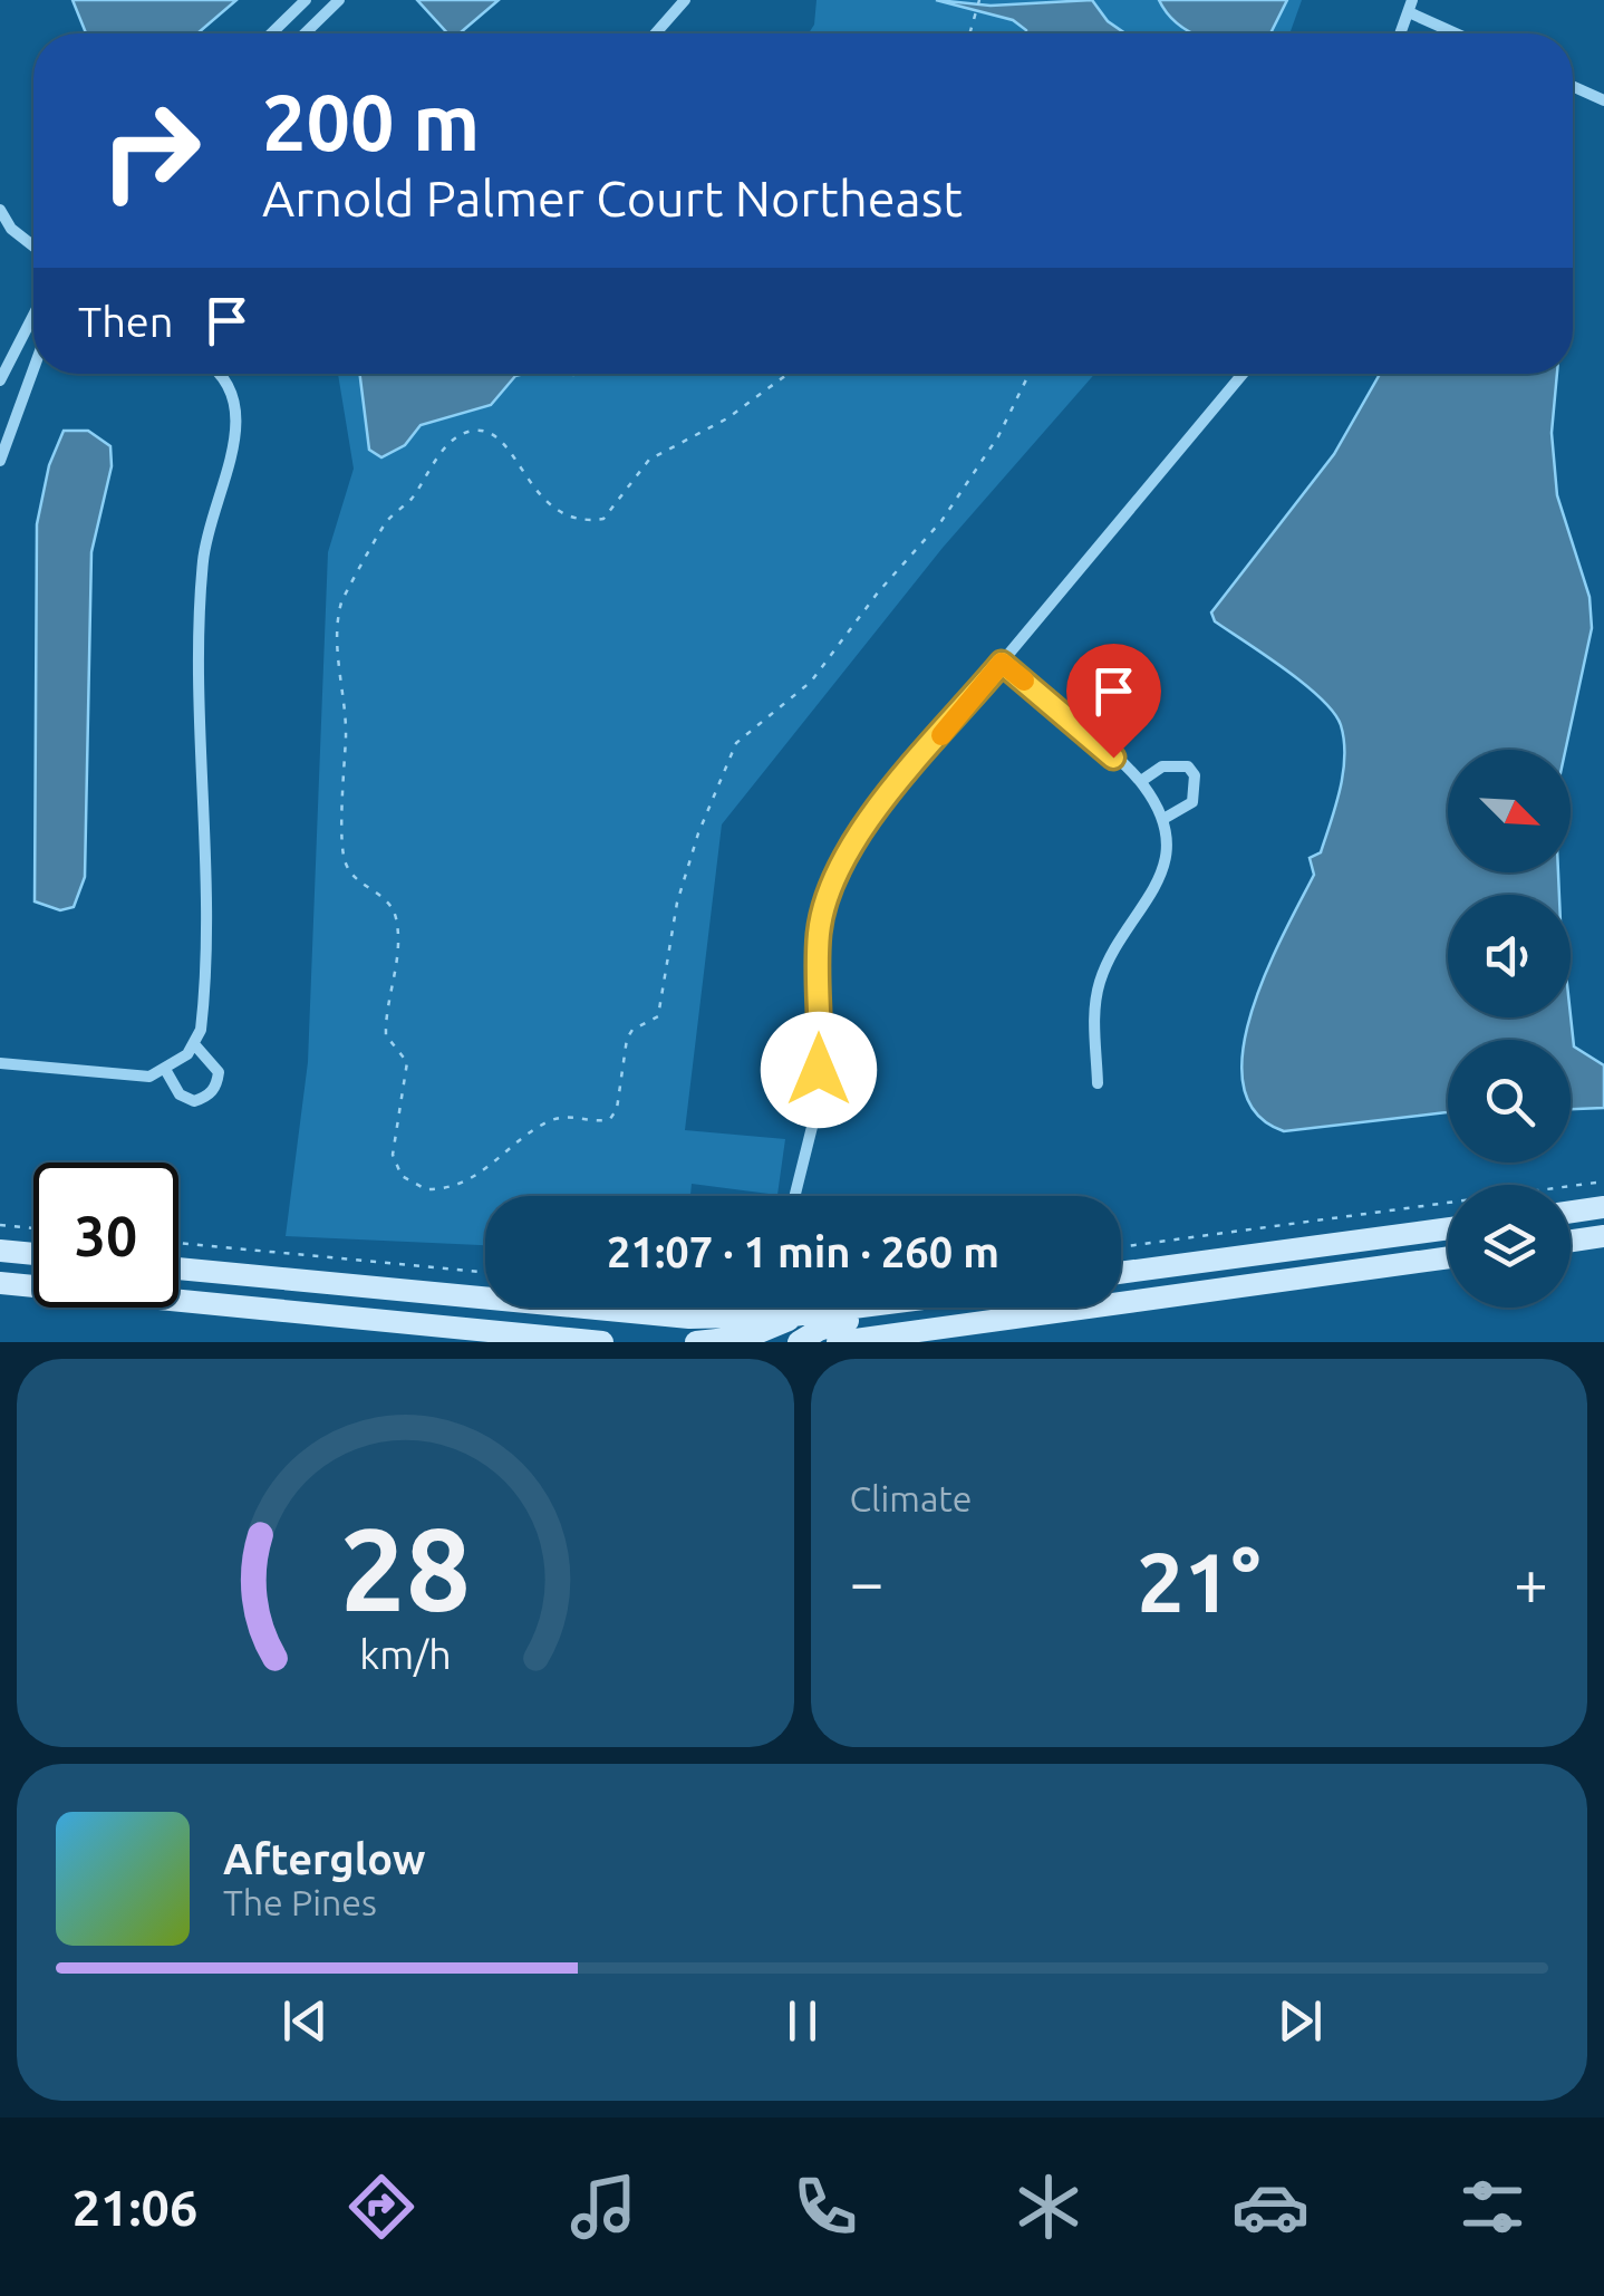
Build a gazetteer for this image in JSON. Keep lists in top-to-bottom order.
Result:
{
  "north": "bottom right",
  "page": {
    "turn": ["200 m", "Arnold Palmer Court Northeast"],
    "then": "Then",
    "limit": "30",
    "trip": "21:07 · 1 min · 260 m",
    "tile": "Climate",
    "heat": ["−", "21°", "+"],
    "song": ["Afterglow", "The Pines"],
    "tabs": "21:06",
    "gauge": ["28", "km/h"]
  }
}
